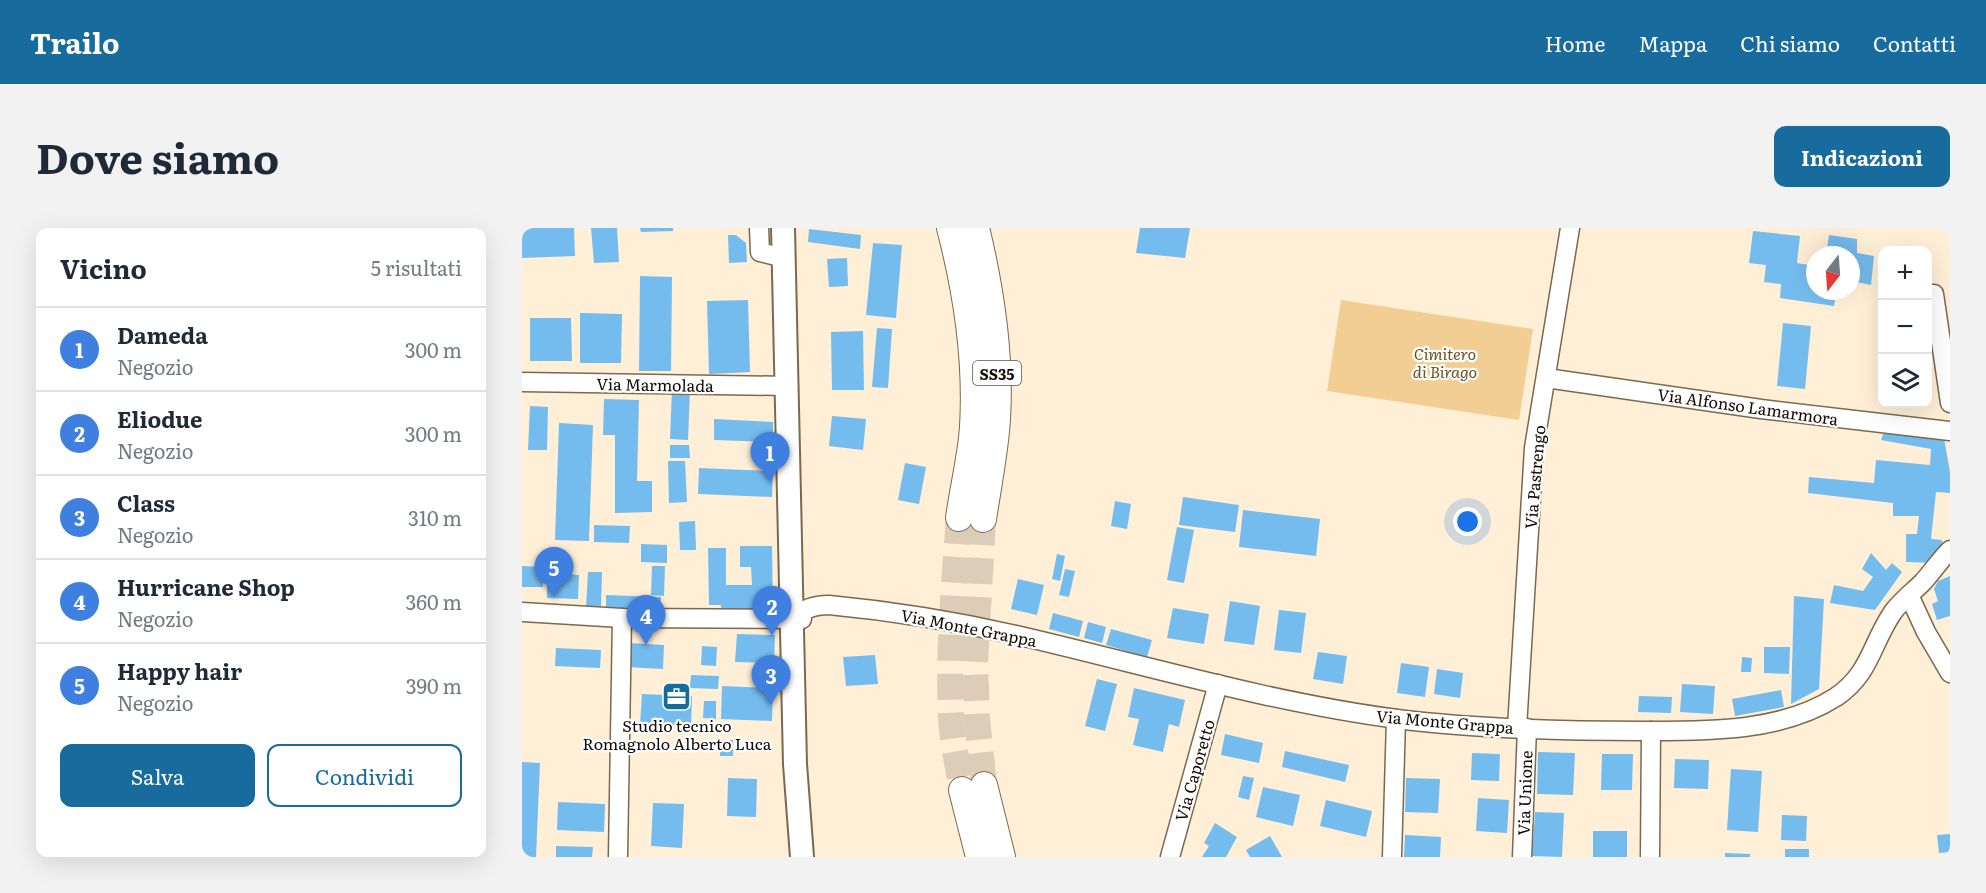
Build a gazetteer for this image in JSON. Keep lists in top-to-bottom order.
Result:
{
  "streets": {
    "highway": ["SS35"],
    "street": [
      "Via Marmolada",
      "Via Alfonso Lamarmora",
      "Via Pastrengo",
      "Via Monte Grappa",
      "Via Caporetto",
      "Via Unione"
    ]
  },
  "crossings": [
    ["Via Alfonso Lamarmora", "Via Pastrengo"],
    ["Via Pastrengo", "Via Monte Grappa"],
    ["Via Pastrengo", "Via Unione"],
    ["Via Monte Grappa", "Via Caporetto"],
    ["Via Monte Grappa", "Via Unione"]
  ],
  "parks": ["Cimitero di Birago"],
  "places": {
    "office": ["Studio tecnico Romagnolo Alberto Luca"]
  },
  "north": "bottom",
  "page": {
    "header": "Trailo",
    "nav": [
      "Home",
      "Mappa",
      "Chi siamo",
      "Contatti"
    ],
    "title": "Dove siamo",
    "buttons": [
      "Indicazioni",
      ["Salva", "Condividi"]
    ],
    "heading": ["Vicino", "5 risultati"],
    "map_buttons": ["+", "−"],
    "list": [
      {
        "mark": "1",
        "name": "Dameda",
        "note": "Negozio",
        "value": "300 m"
      },
      {
        "mark": "2",
        "name": "Eliodue",
        "note": "Negozio",
        "value": "300 m"
      },
      {
        "mark": "3",
        "name": "Class",
        "note": "Negozio",
        "value": "310 m"
      },
      {
        "mark": "4",
        "name": "Hurricane Shop",
        "note": "Negozio",
        "value": "360 m"
      },
      {
        "mark": "5",
        "name": "Happy hair",
        "note": "Negozio",
        "value": "390 m"
      }
    ],
    "pins": [
      "1",
      "5",
      "2",
      "4",
      "3"
    ]
  }
}
